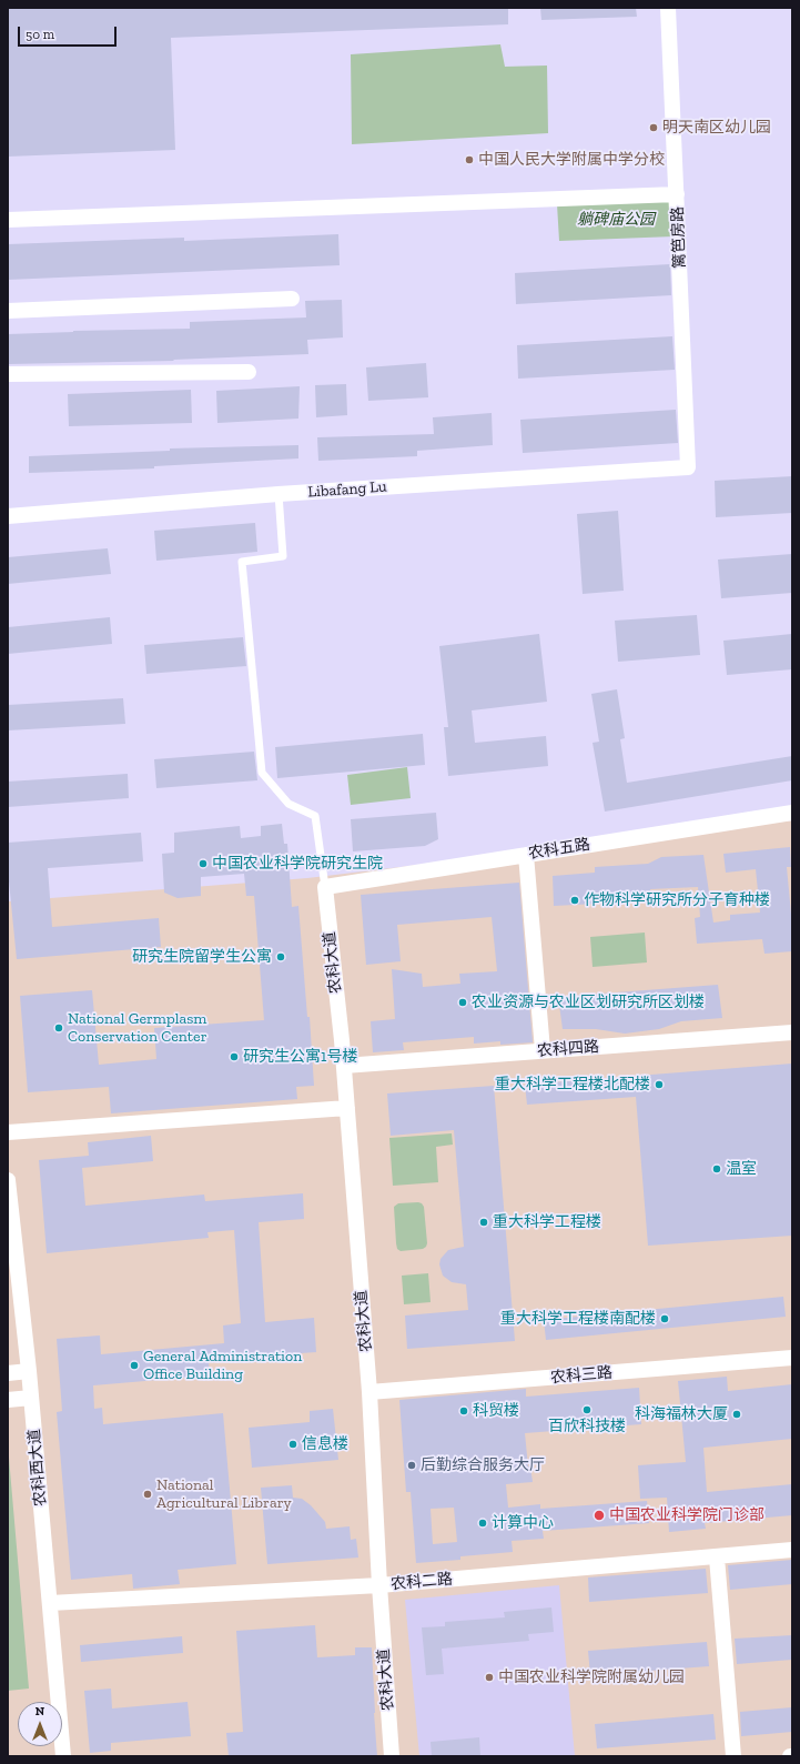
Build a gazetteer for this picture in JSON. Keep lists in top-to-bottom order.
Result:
{
  "streets": {
    "street": [
      "篱笆房路",
      "Libafang Lu",
      "农科五路",
      "农科大道",
      "农科四路",
      "农科三路",
      "农科西大道",
      "农科二路"
    ]
  },
  "crossings": [
    ["篱笆房路", "Libafang Lu"],
    ["农科五路", "农科大道"],
    ["农科大道", "农科四路"],
    ["农科大道", "农科三路"],
    ["农科大道", "农科二路"],
    ["农科西大道", "农科二路"]
  ],
  "parks": ["躺碑庙公园"],
  "places": [
    "明天南区幼儿园",
    "中国人民大学附属中学分校",
    "中国农业科学院研究生院",
    "作物科学研究所分子育种楼",
    "研究生院留学生公寓",
    "农业资源与农业区划研究所区划楼",
    "National Germplasm Conservation Center",
    "研究生公寓1号楼",
    "重大科学工程楼北配楼",
    "温室",
    "重大科学工程楼",
    "重大科学工程楼南配楼",
    "General Administration Office Building",
    "百欣科技楼",
    "科贸楼",
    "科海福林大厦",
    "信息楼",
    "后勤综合服务大厅",
    "National Agricultural Library",
    "中国农业科学院门诊部",
    "计算中心",
    "中国农业科学院附属幼儿园"
  ],
  "scale_bar": "50 m",
  "north": "top"
}
